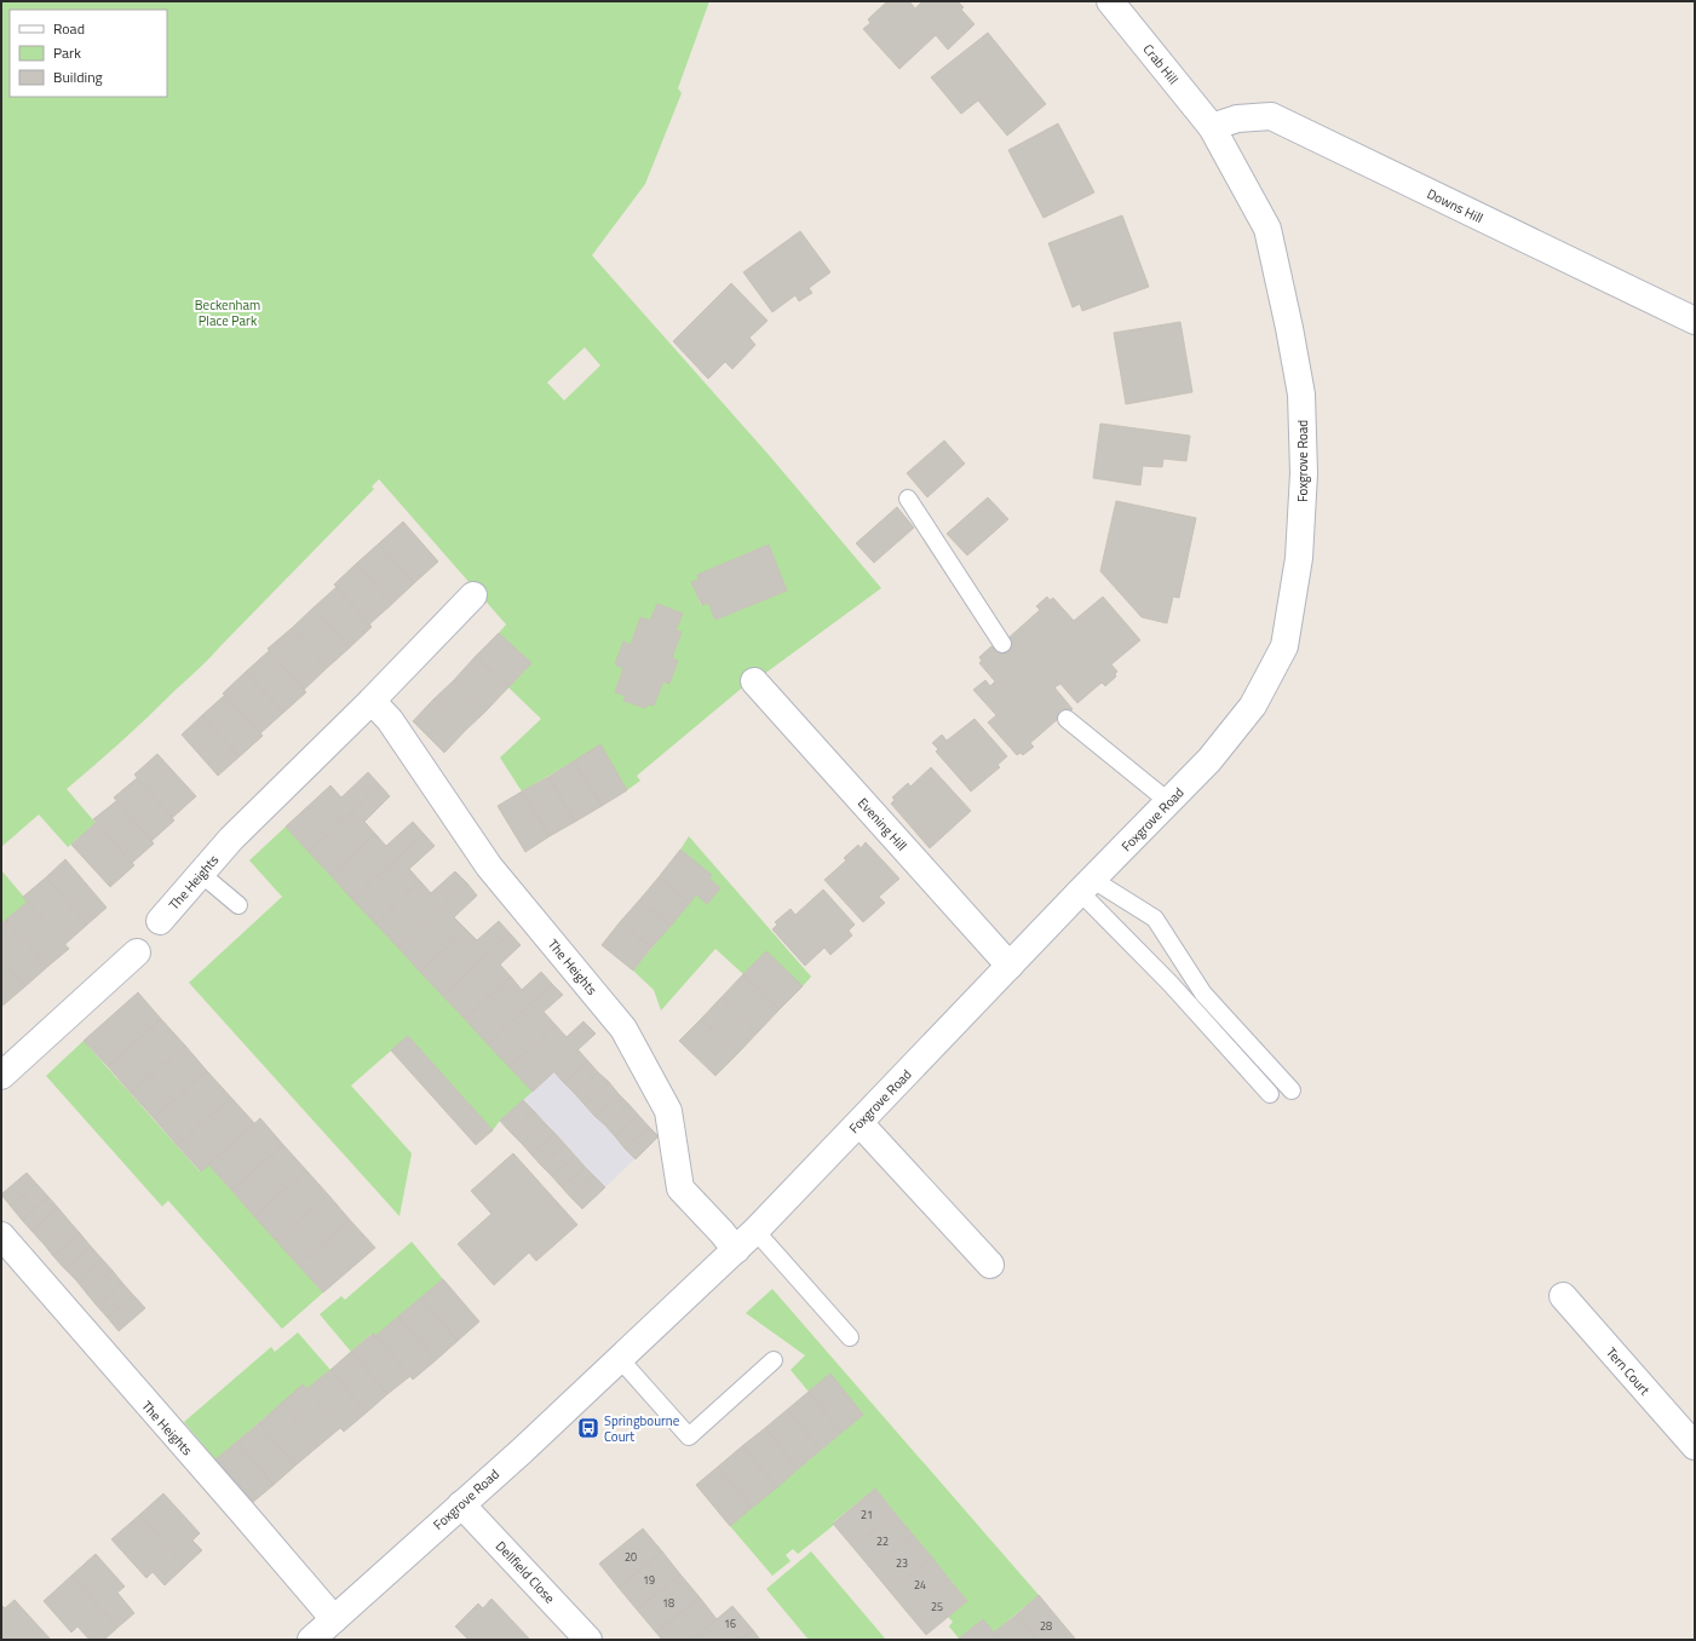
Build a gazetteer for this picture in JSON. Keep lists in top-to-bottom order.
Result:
{
  "streets": {
    "street": [
      "Crab Hill",
      "Downs Hill",
      "Foxgrove Road",
      "Evening Hill",
      "The Heights",
      "Tern Court",
      "Dellfield Close"
    ]
  },
  "crossings": [
    ["Crab Hill", "Downs Hill"],
    ["Crab Hill", "Foxgrove Road"],
    ["Downs Hill", "Foxgrove Road"],
    ["Foxgrove Road", "Evening Hill"],
    ["Foxgrove Road", "The Heights"],
    ["Foxgrove Road", "Dellfield Close"]
  ],
  "parks": ["Beckenham Place Park"],
  "places": {
    "bus stop": ["Springbourne Court"]
  },
  "house_numbers": [
    "21",
    "22",
    "20",
    "23",
    "19",
    "24",
    "18",
    "25",
    "16",
    "28"
  ],
  "legend": ["Road", "Park", "Building"]
}
